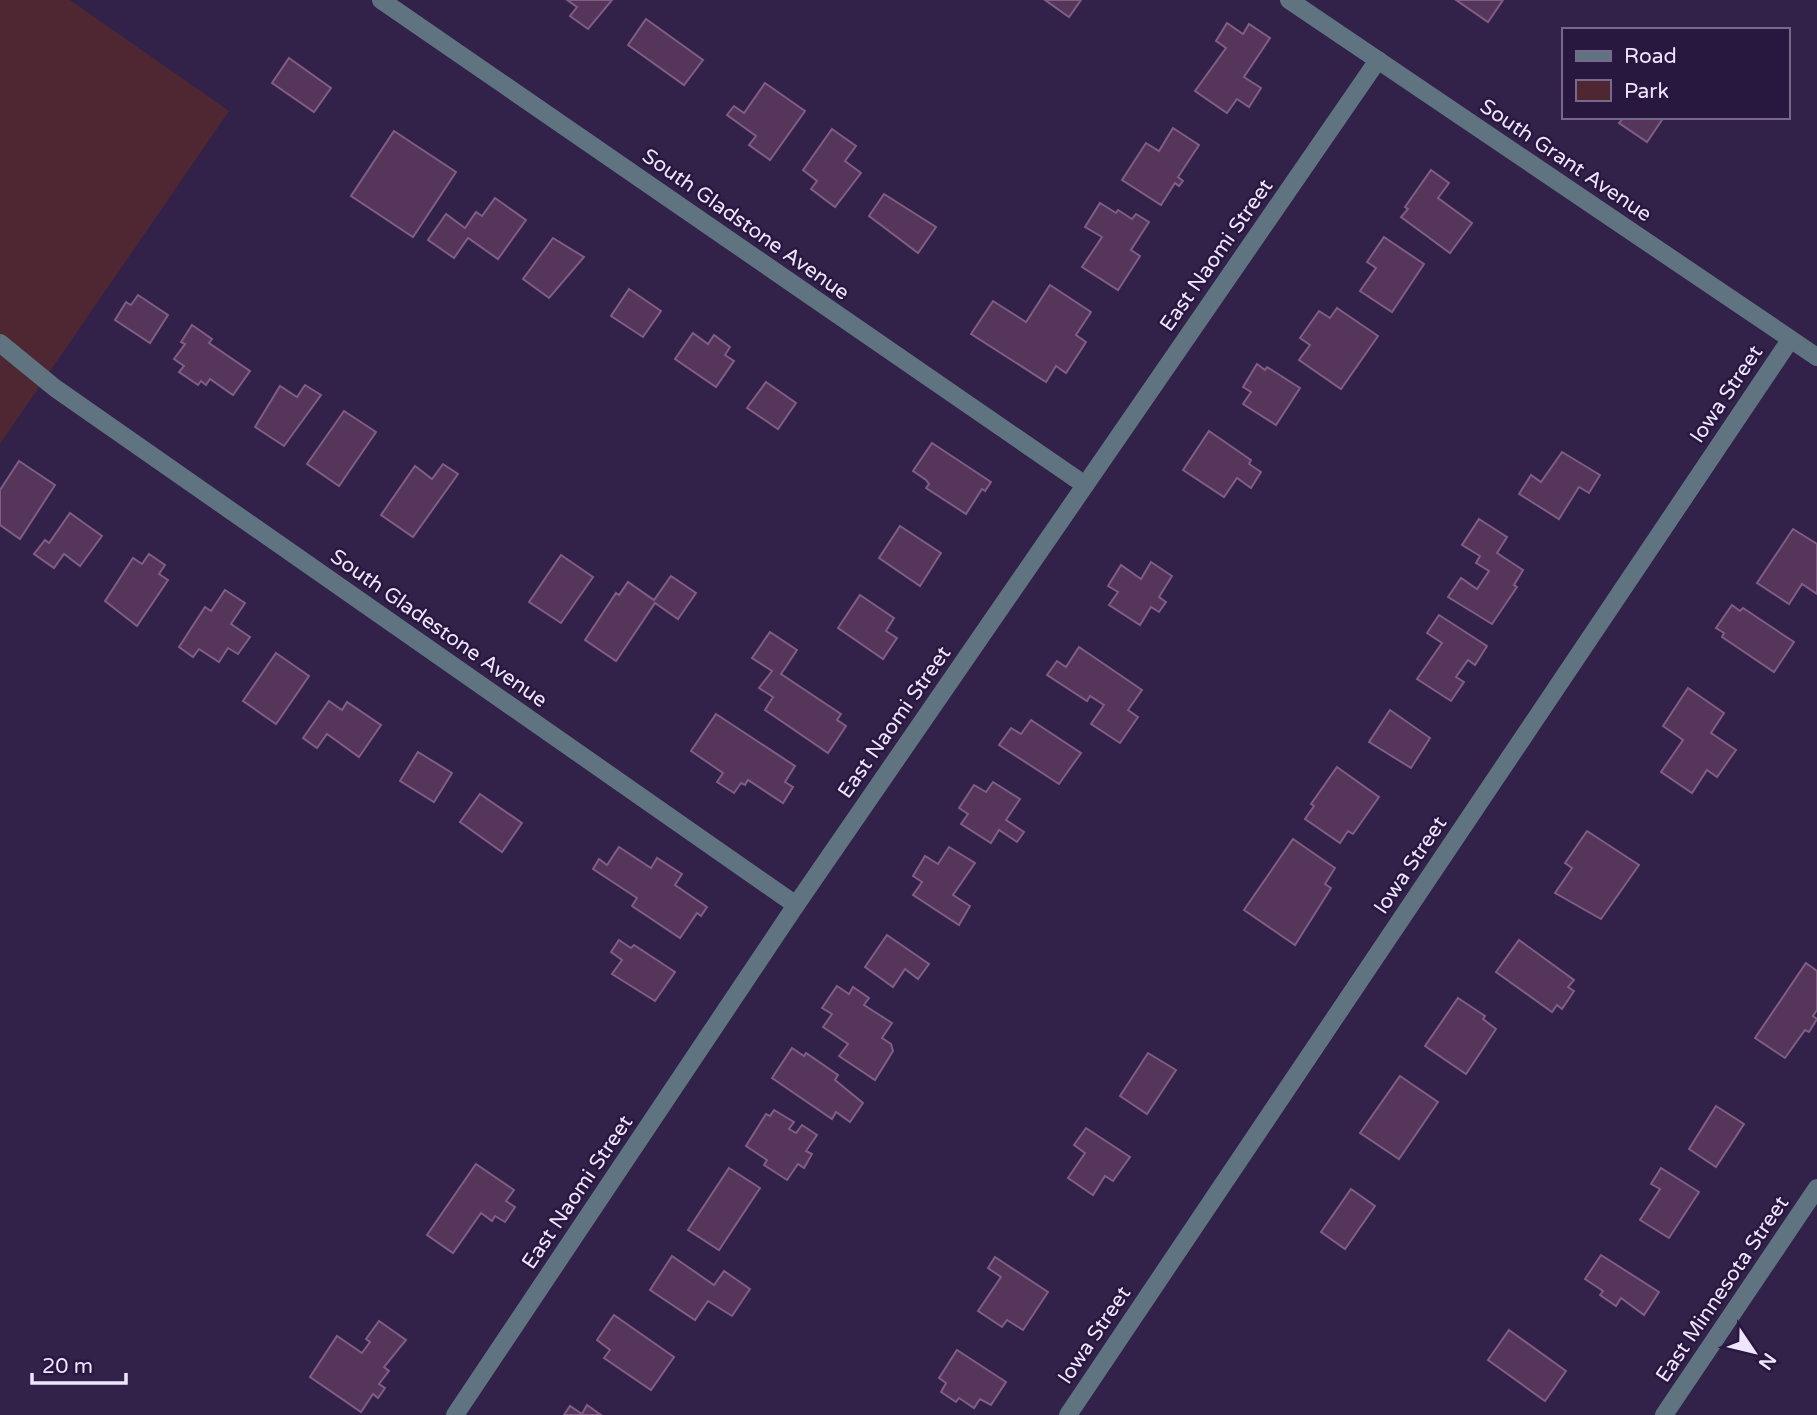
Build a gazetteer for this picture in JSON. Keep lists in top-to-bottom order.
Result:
{
  "streets": {
    "street": [
      "South Grant Avenue",
      "South Gladstone Avenue",
      "East Naomi Street",
      "Iowa Street",
      "South Gladestone Avenue",
      "East Minnesota Street"
    ]
  },
  "crossings": [
    ["South Grant Avenue", "East Naomi Street"],
    ["South Grant Avenue", "Iowa Street"],
    ["South Gladstone Avenue", "East Naomi Street"],
    ["East Naomi Street", "South Gladestone Avenue"]
  ],
  "legend": ["Road", "Park"],
  "scale_bar": "20 m",
  "north": "bottom right"
}
